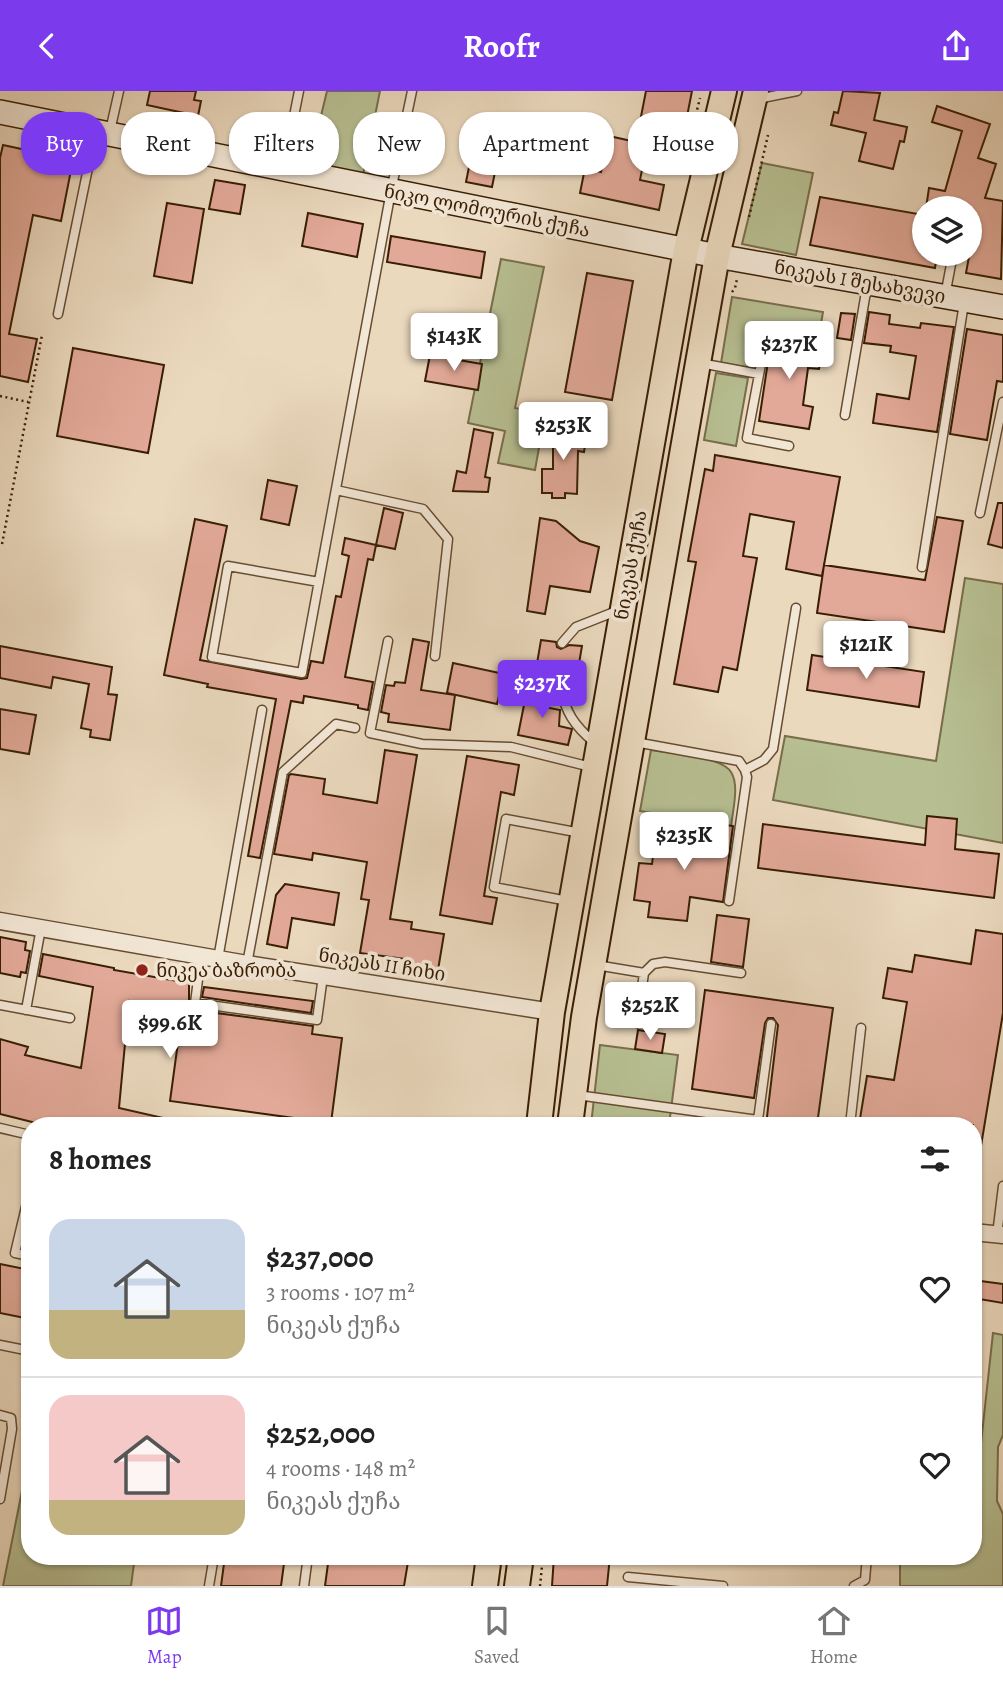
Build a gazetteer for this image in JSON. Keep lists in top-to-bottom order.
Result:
{
  "streets": {
    "main road": ["ნიკეას ქუჩა"],
    "street": ["ნიკო ლომოურის ქუჩა", "ნიკეას I შესახვევი", "ნიკეას II ჩიხი"]
  },
  "crossings": [
    ["ნიკო ლომოურის ქუჩა", "ნიკეას I შესახვევი"],
    ["ნიკო ლომოურის ქუჩა", "ნიკეას ქუჩა"],
    ["ნიკეას I შესახვევი", "ნიკეას ქუჩა"],
    ["ნიკეას ქუჩა", "ნიკეას II ჩიხი"]
  ],
  "places": ["ნიკეა ბაზრობა"],
  "page": {
    "header": "Roofr",
    "chip": [
      "Buy",
      "Rent",
      "Filters",
      "New",
      "Apartment",
      "House"
    ],
    "price": [
      "$143K",
      "$237K",
      "$253K",
      "$121K",
      "$237K",
      "$235K",
      "$252K",
      "$99.6K"
    ],
    "heading": "8 homes",
    "list": [
      {
        "name": "$237,000",
        "note": "3 rooms · 107 m² · ნიკეას ქუჩა"
      },
      {
        "name": "$252,000",
        "note": "4 rooms · 148 m² · ნიკეას ქუჩა"
      }
    ],
    "tabs": ["Map", "Saved", "Home"]
  }
}
